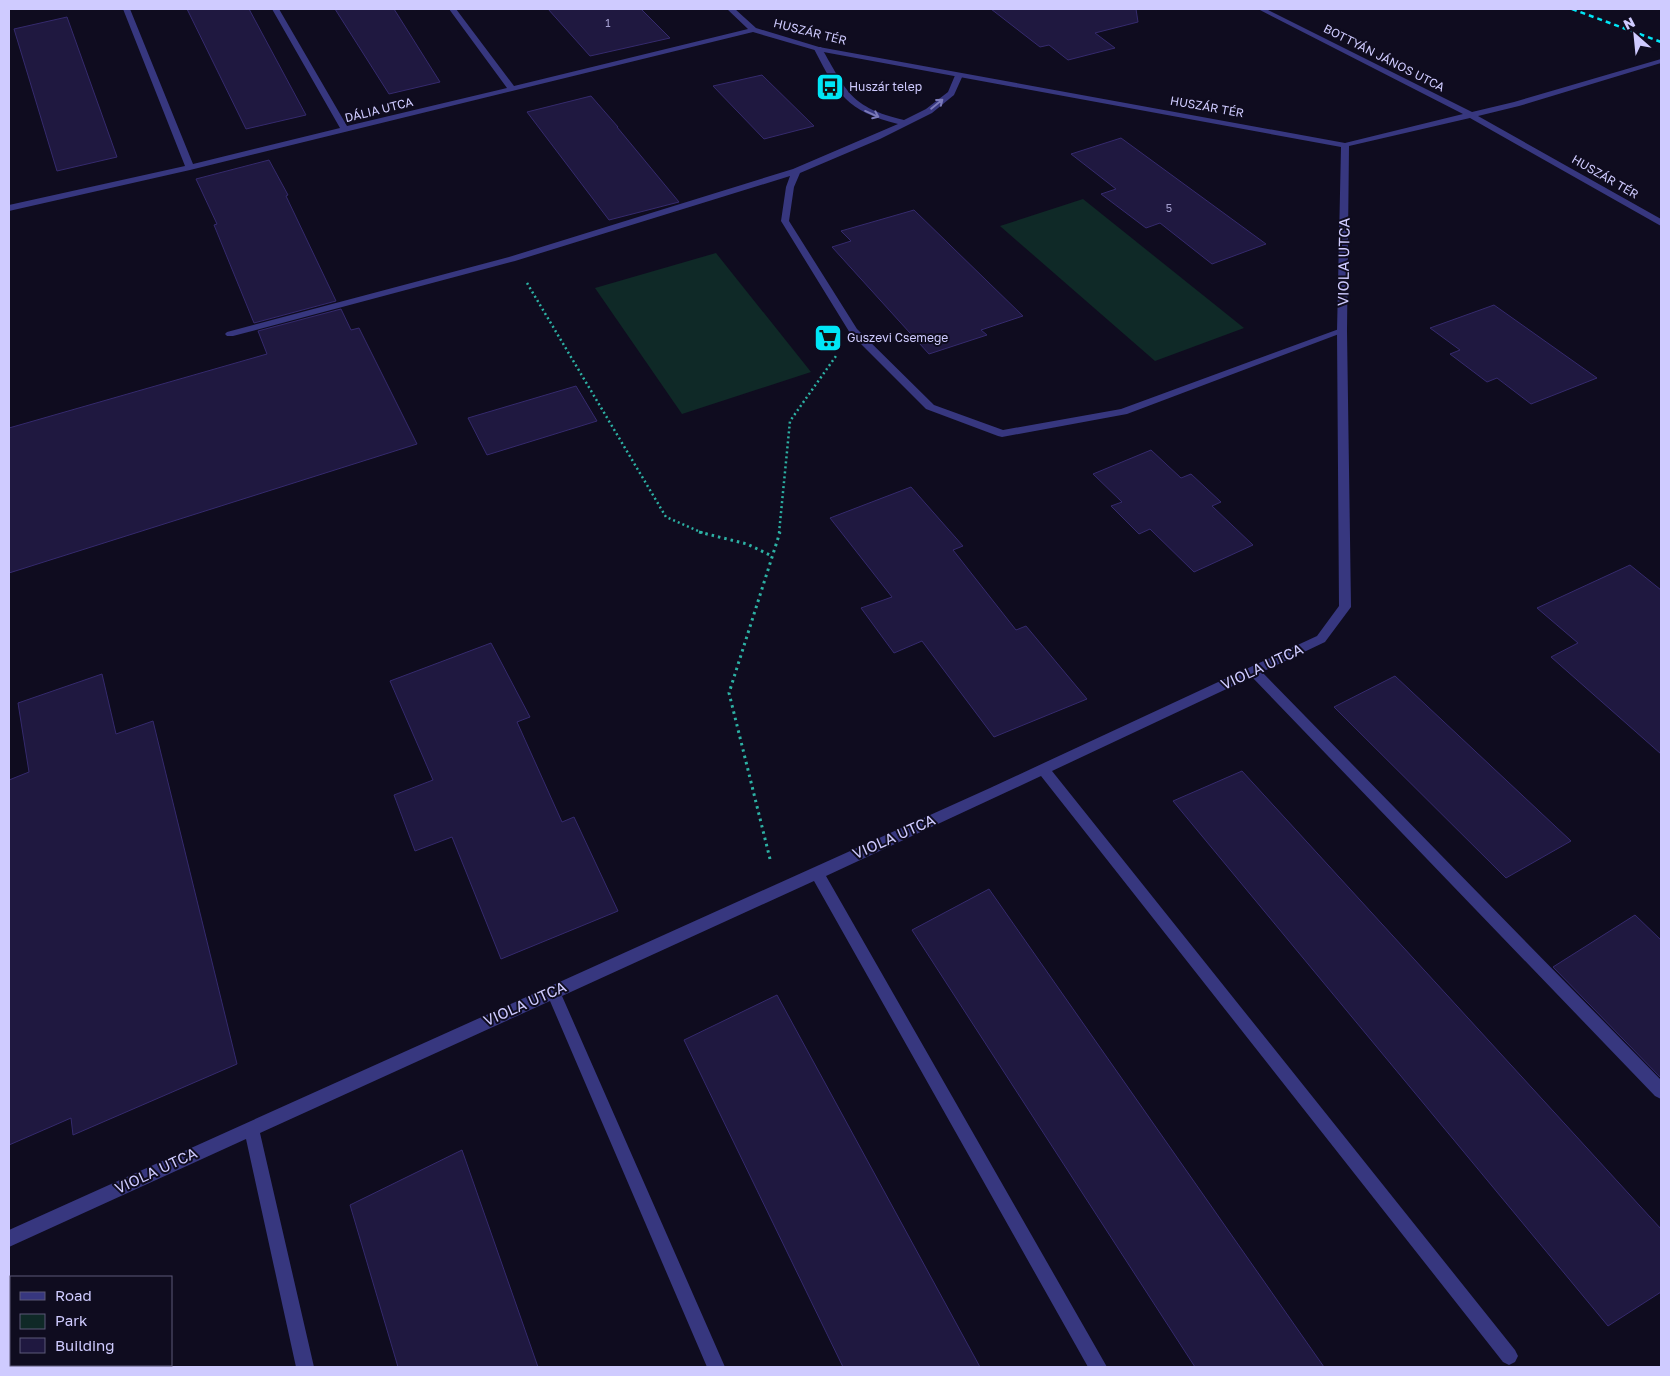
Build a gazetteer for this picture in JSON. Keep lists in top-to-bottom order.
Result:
{
  "streets": {
    "street": [
      "HUSZÁR TÉR",
      "BOTTYÁN JÁNOS UTCA",
      "DÁLIA UTCA",
      "VIOLA UTCA"
    ]
  },
  "crossings": [
    ["HUSZÁR TÉR", "BOTTYÁN JÁNOS UTCA"],
    ["HUSZÁR TÉR", "DÁLIA UTCA"],
    ["HUSZÁR TÉR", "VIOLA UTCA"]
  ],
  "places": {
    "bus stop": ["Huszár telep"],
    "supermarket": ["Guszevi Csemege"]
  },
  "house_numbers": ["1", "5"],
  "legend": ["Road", "Park", "Building"],
  "north": "top left"
}
